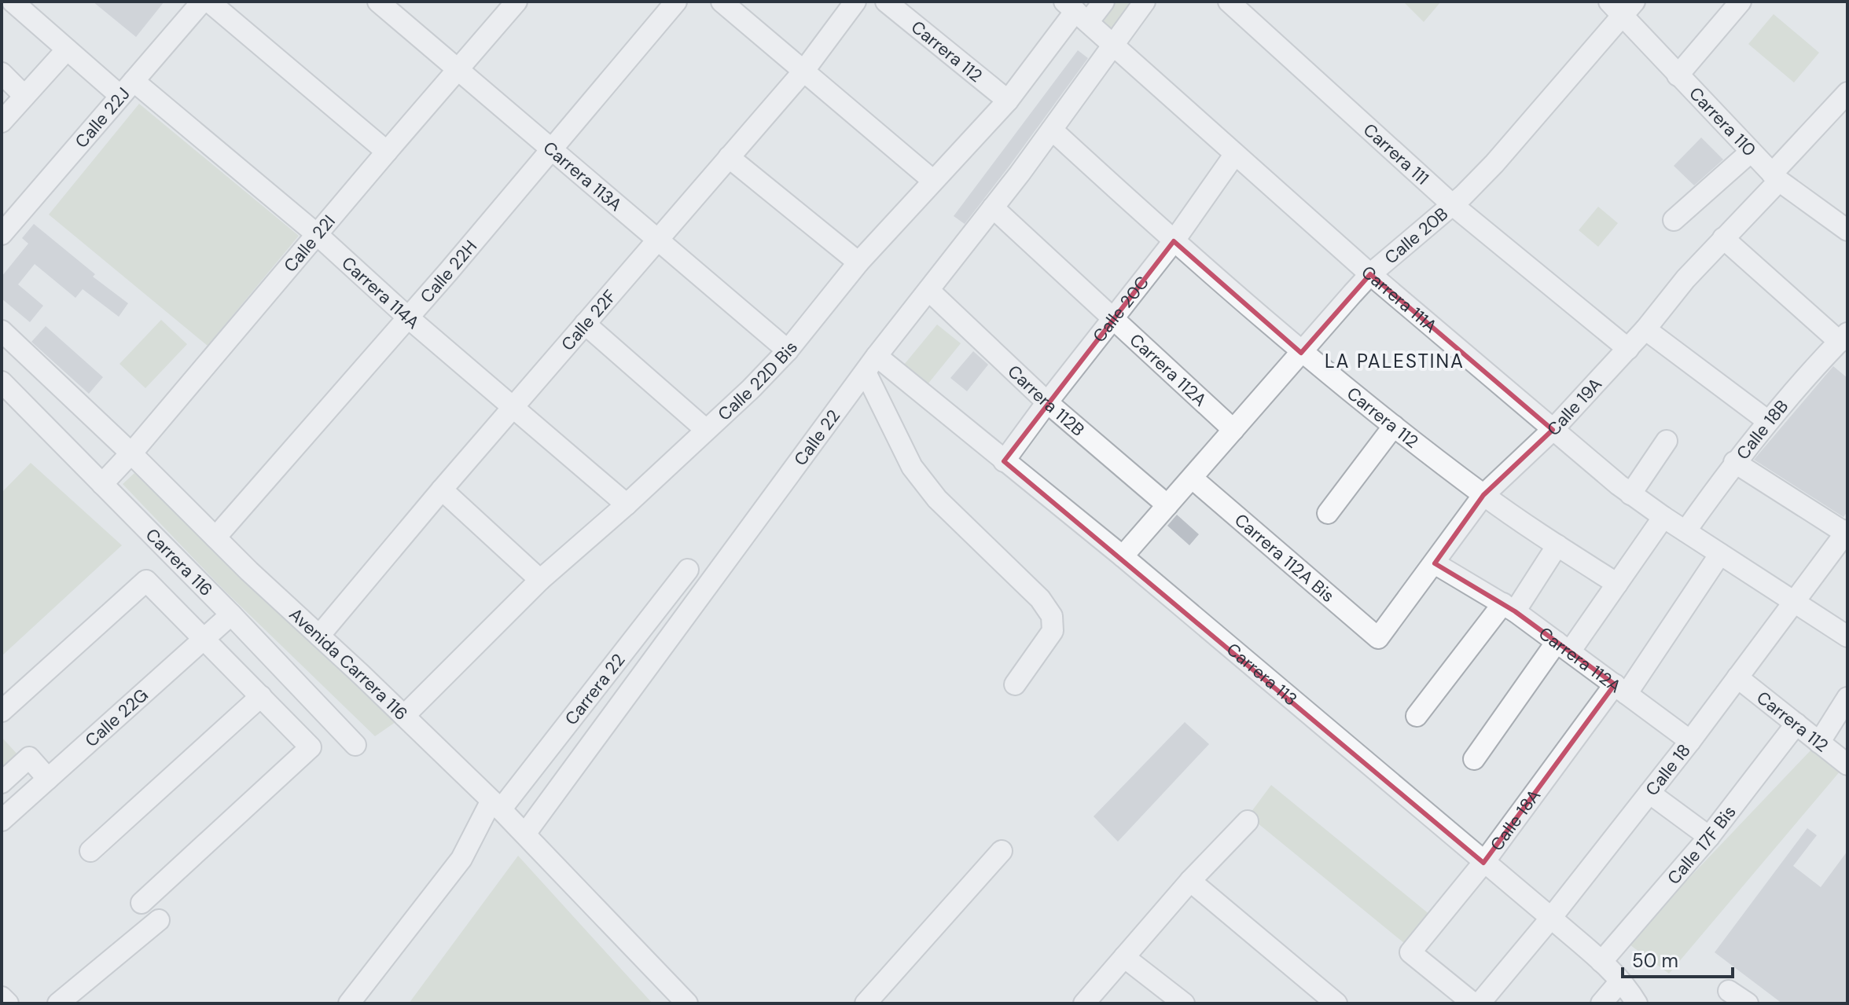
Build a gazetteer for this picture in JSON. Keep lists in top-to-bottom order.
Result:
{
  "streets": {
    "street": [
      "Carrera 112",
      "Calle 22J",
      "Carrera 110",
      "Carrera 111",
      "Carrera 113A",
      "Calle 20B",
      "Calle 22I",
      "Calle 22H",
      "Carrera 114A",
      "Carrera 111A",
      "Calle 20C",
      "Calle 22F",
      "Carrera 112A",
      "Calle 22D Bis",
      "Carrera 112B",
      "Calle 19A",
      "Calle 18B",
      "Calle 22",
      "Carrera 112A Bis",
      "Carrera 116",
      "Avenida Carrera 116",
      "Carrera 113",
      "Carrera 22",
      "Calle 22G",
      "Calle 18",
      "Calle 18A",
      "Calle 17F Bis"
    ]
  },
  "crossings": [
    ["Carrera 112", "Calle 20B"],
    ["Carrera 112", "Calle 20C"],
    ["Carrera 112", "Calle 22D Bis"],
    ["Carrera 112", "Calle 19A"],
    ["Carrera 112", "Calle 22"],
    ["Carrera 112", "Calle 18"],
    ["Carrera 112", "Calle 17F Bis"],
    ["Calle 22J", "Carrera 114A"],
    ["Carrera 110", "Calle 20B"],
    ["Carrera 110", "Calle 19A"],
    ["Carrera 111", "Calle 20B"],
    ["Carrera 111", "Calle 19A"],
    ["Carrera 113A", "Calle 22I"],
    ["Carrera 113A", "Calle 22H"],
    ["Carrera 113A", "Calle 22F"],
    ["Carrera 113A", "Calle 22D Bis"],
    ["Calle 20B", "Carrera 111A"],
    ["Calle 20B", "Carrera 112A"],
    ["Calle 20B", "Carrera 112B"],
    ["Calle 20B", "Carrera 112A Bis"],
    ["Calle 20B", "Carrera 113"],
    ["Calle 22I", "Carrera 114A"],
    ["Calle 22I", "Carrera 116"],
    ["Calle 22I", "Avenida Carrera 116"],
    ["Calle 22H", "Carrera 114A"],
    ["Calle 22H", "Avenida Carrera 116"],
    ["Carrera 114A", "Calle 22F"],
    ["Carrera 114A", "Calle 22D Bis"],
    ["Carrera 111A", "Calle 20C"],
    ["Carrera 111A", "Calle 22D Bis"],
    ["Carrera 111A", "Calle 19A"],
    ["Carrera 111A", "Calle 18B"],
    ["Carrera 111A", "Calle 22"],
    ["Carrera 111A", "Calle 18"],
    ["Carrera 111A", "Calle 18A"],
    ["Calle 20C", "Carrera 112A"],
    ["Calle 20C", "Carrera 112B"],
    ["Calle 20C", "Carrera 113"],
    ["Calle 22F", "Avenida Carrera 116"],
    ["Carrera 112A", "Calle 19A"],
    ["Carrera 112A", "Calle 22"],
    ["Carrera 112A", "Calle 18"],
    ["Carrera 112A", "Calle 18A"],
    ["Calle 22D Bis", "Avenida Carrera 116"],
    ["Carrera 112B", "Calle 22"],
    ["Calle 19A", "Carrera 112A Bis"],
    ["Calle 22", "Avenida Carrera 116"],
    ["Calle 22", "Carrera 113"],
    ["Carrera 116", "Calle 22G"],
    ["Avenida Carrera 116", "Carrera 22"],
    ["Carrera 113", "Calle 18"],
    ["Carrera 113", "Calle 18A"],
    ["Carrera 113", "Calle 17F Bis"]
  ],
  "districts": ["LA PALESTINA"],
  "scale_bar": "50 m"
}
